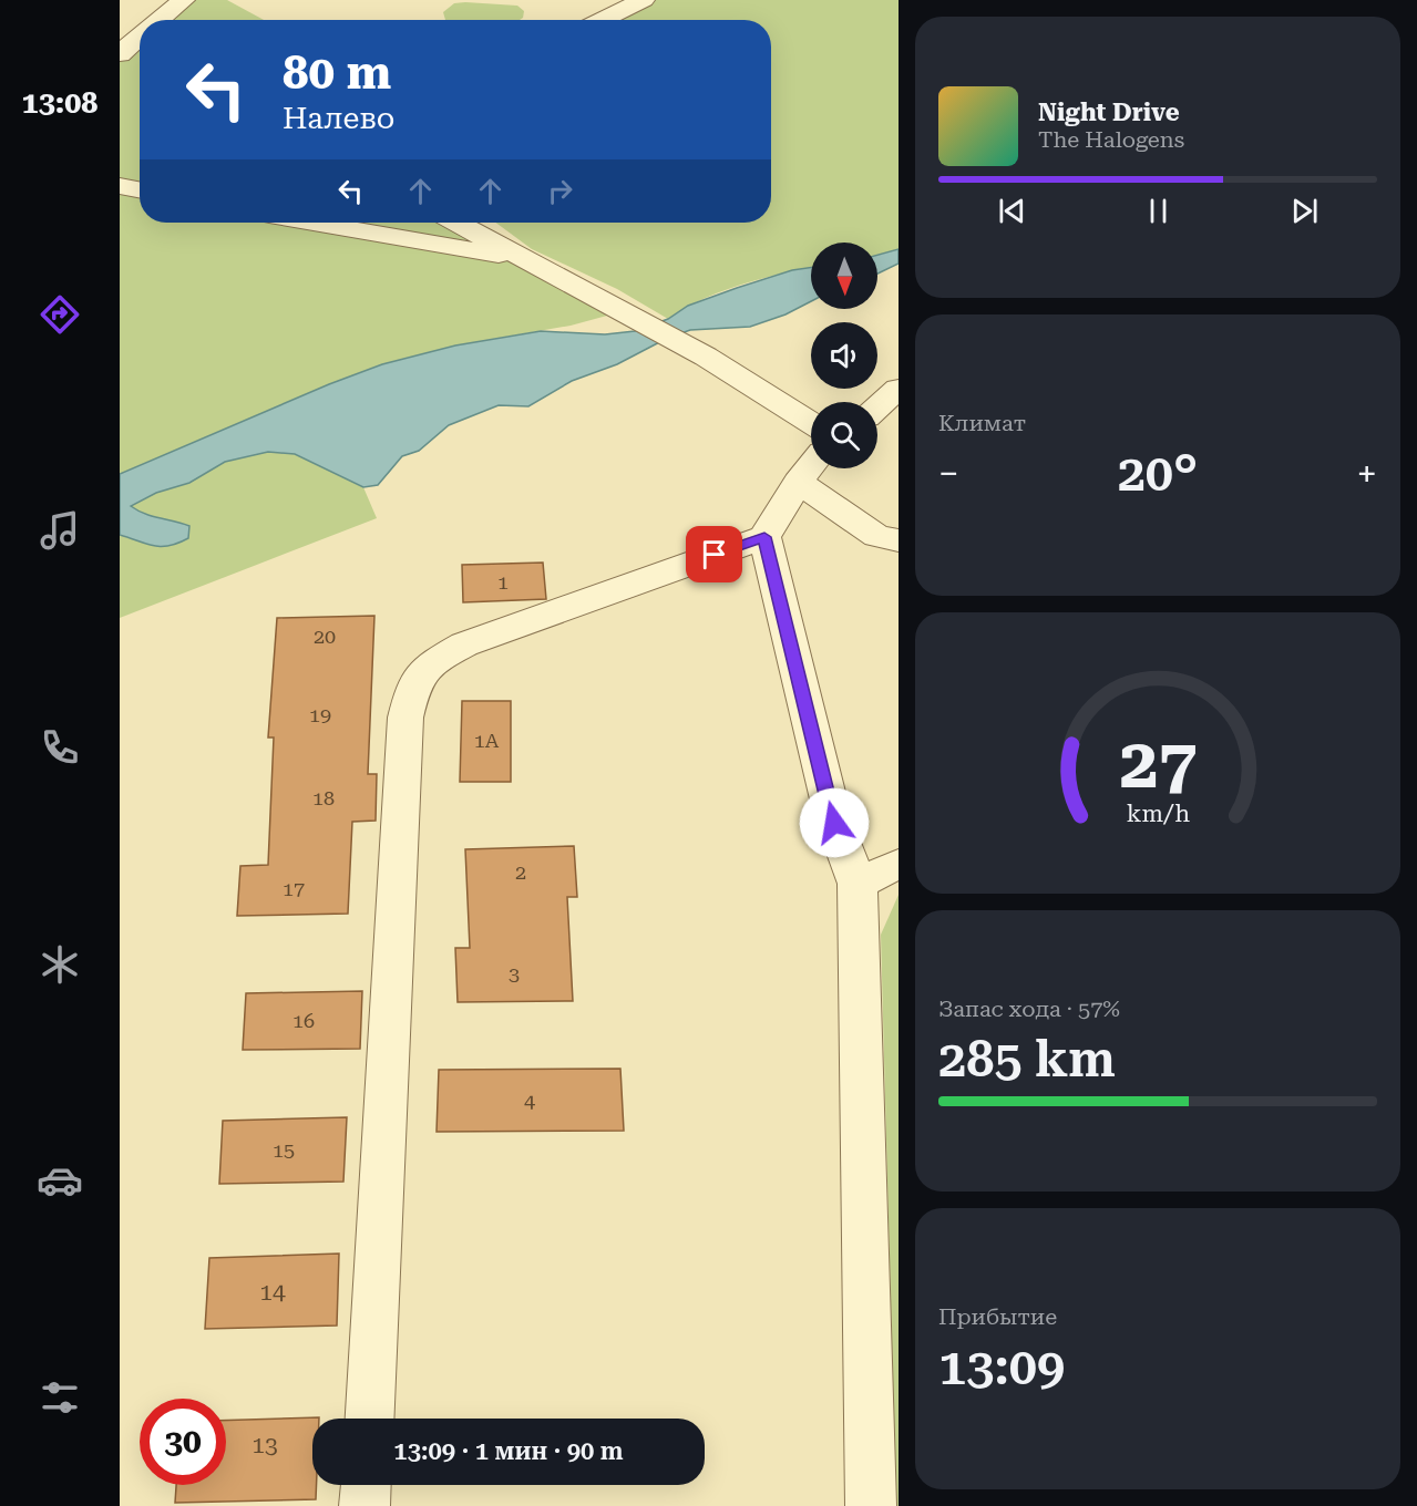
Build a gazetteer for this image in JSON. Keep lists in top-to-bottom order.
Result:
{
  "house_numbers": [
    "1",
    "20",
    "19",
    "1А",
    "18",
    "2",
    "17",
    "3",
    "16",
    "4",
    "15",
    "14",
    "13"
  ],
  "north": "bottom",
  "page": {
    "tabs": "13:08",
    "turn": ["80 m", "Налево"],
    "song": ["Night Drive", "The Halogens"],
    "tile": [
      "Климат",
      ["Запас хода · 57%", "285 km"],
      ["Прибытие", "13:09"]
    ],
    "heat": ["−", "20°", "+"],
    "limit": "30",
    "trip": "13:09 · 1 мин · 90 m",
    "gauge": ["27", "km/h"]
  }
}
